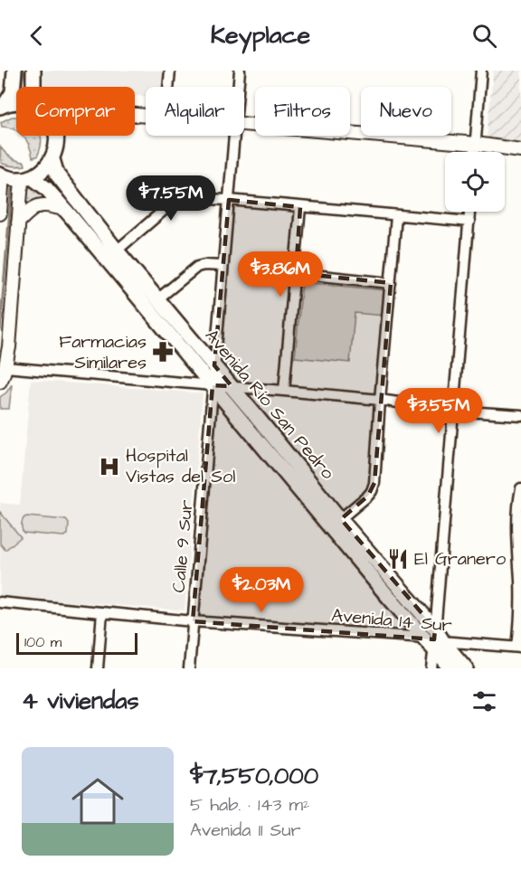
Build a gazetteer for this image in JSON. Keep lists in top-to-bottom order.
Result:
{
  "streets": {
    "main road": ["Avenida Río San Pedro"],
    "street": ["Calle 9 Sur", "Avenida 14 Sur"]
  },
  "crossings": [
    ["Avenida Río San Pedro", "Calle 9 Sur"],
    ["Avenida Río San Pedro", "Avenida 14 Sur"],
    ["Calle 9 Sur", "Avenida 14 Sur"]
  ],
  "places": {
    "pharmacy": ["Farmacias Similares"],
    "hospital": ["Hospital Vistas del Sol"],
    "restaurant": ["El Granero"]
  },
  "scale_bar": "100 m",
  "page": {
    "header": "Keyplace",
    "chip": [
      "Comprar",
      "Alquilar",
      "Filtros",
      "Nuevo"
    ],
    "price": [
      "$7.55M",
      "$3.86M",
      "$3.55M",
      "$2.03M"
    ],
    "scale": "100 m",
    "heading": "4 viviendas",
    "list": [
      {
        "name": "$7,550,000",
        "note": "5 hab. · 143 m² · Avenida 11 Sur"
      }
    ]
  }
}
